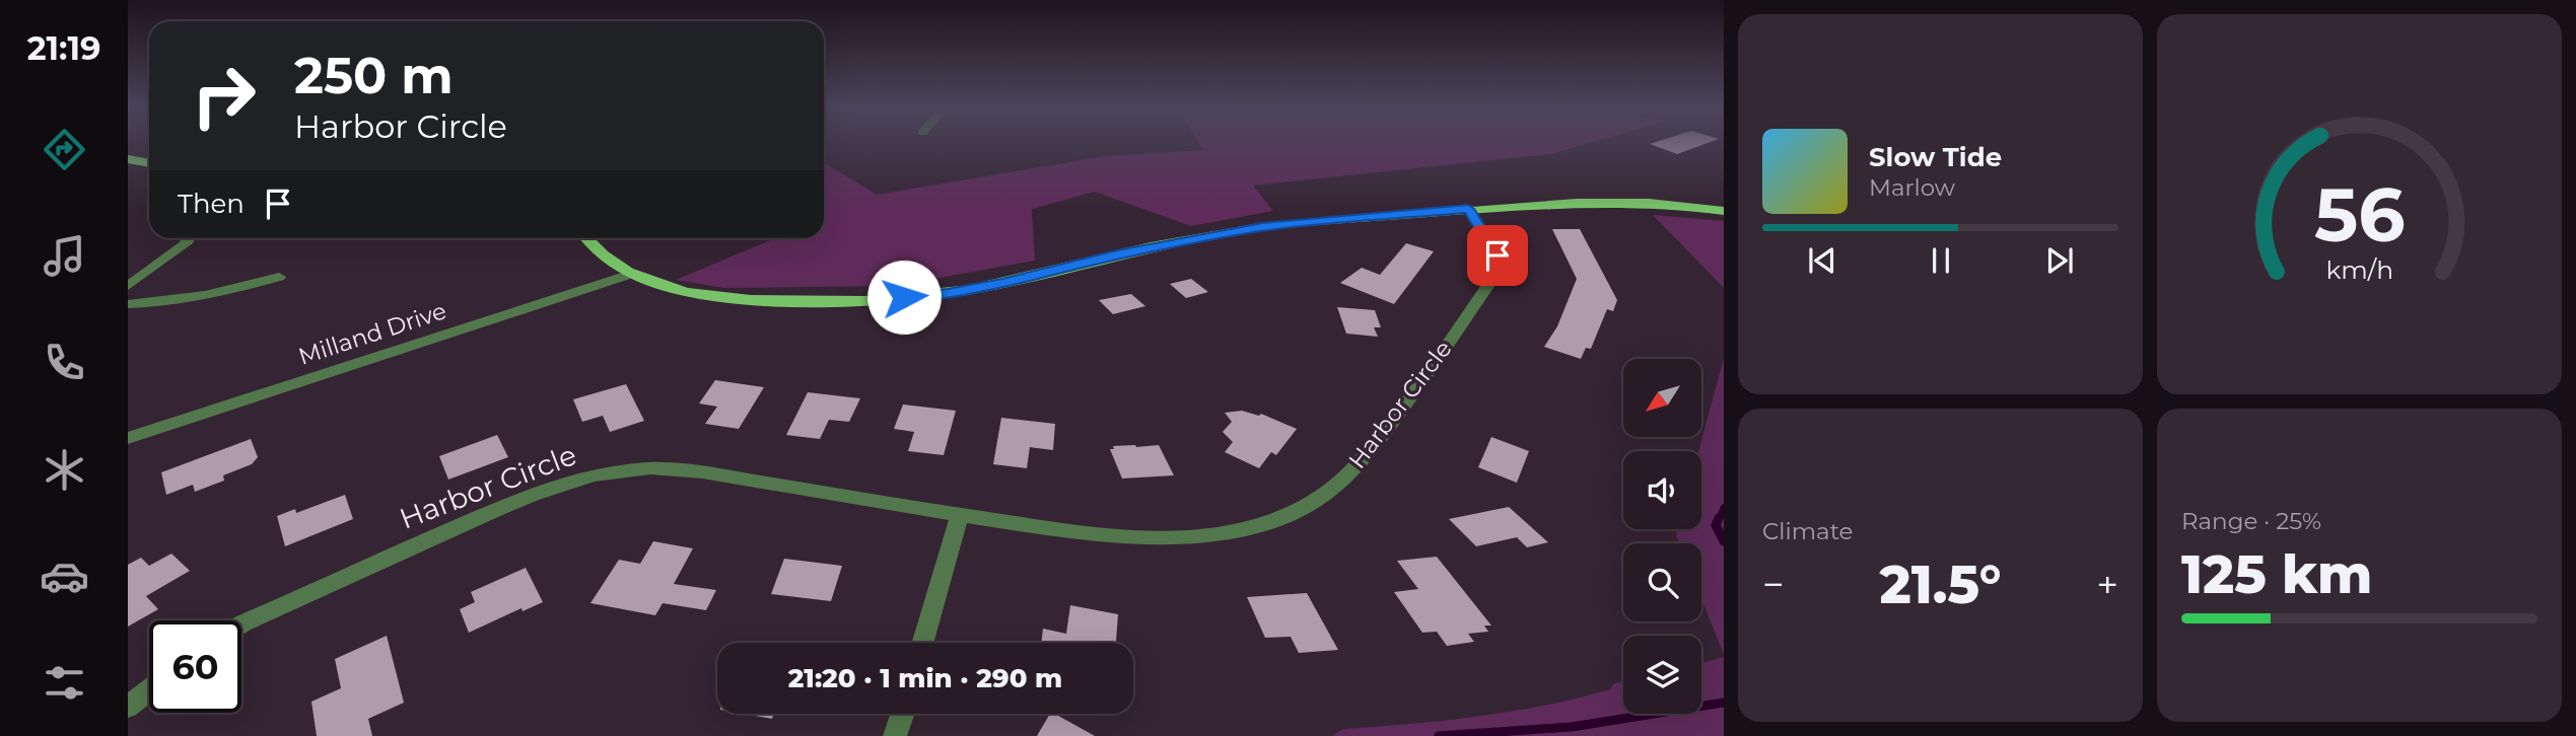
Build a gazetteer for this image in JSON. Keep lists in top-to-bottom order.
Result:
{
  "streets": {
    "street": ["Milland Drive", "Harbor Circle"]
  },
  "north": "bottom left",
  "page": {
    "tabs": "21:19",
    "turn": ["250 m", "Harbor Circle"],
    "song": ["Slow Tide", "Marlow"],
    "then": "Then",
    "tile": [
      "Climate",
      ["Range · 25%", "125 km"]
    ],
    "heat": ["−", "21.5°", "+"],
    "limit": "60",
    "trip": "21:20 · 1 min · 290 m",
    "gauge": ["56", "km/h"]
  }
}
